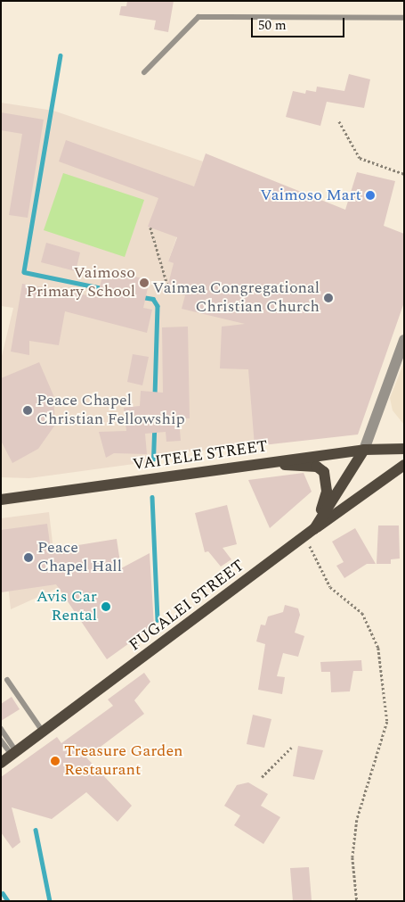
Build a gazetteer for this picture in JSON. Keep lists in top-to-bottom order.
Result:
{
  "streets": {
    "main road": ["VAITELE STREET", "FUGALEI STREET"]
  },
  "crossings": [
    ["VAITELE STREET", "FUGALEI STREET"]
  ],
  "places": [
    "Vaimoso Mart",
    "Vaimoso Primary School",
    "Vaimea Congregational Christian Church",
    "Peace Chapel Christian Fellowship",
    "Peace Chapel Hall",
    "Avis Car Rental",
    "Treasure Garden Restaurant"
  ],
  "scale_bar": "50 m"
}
